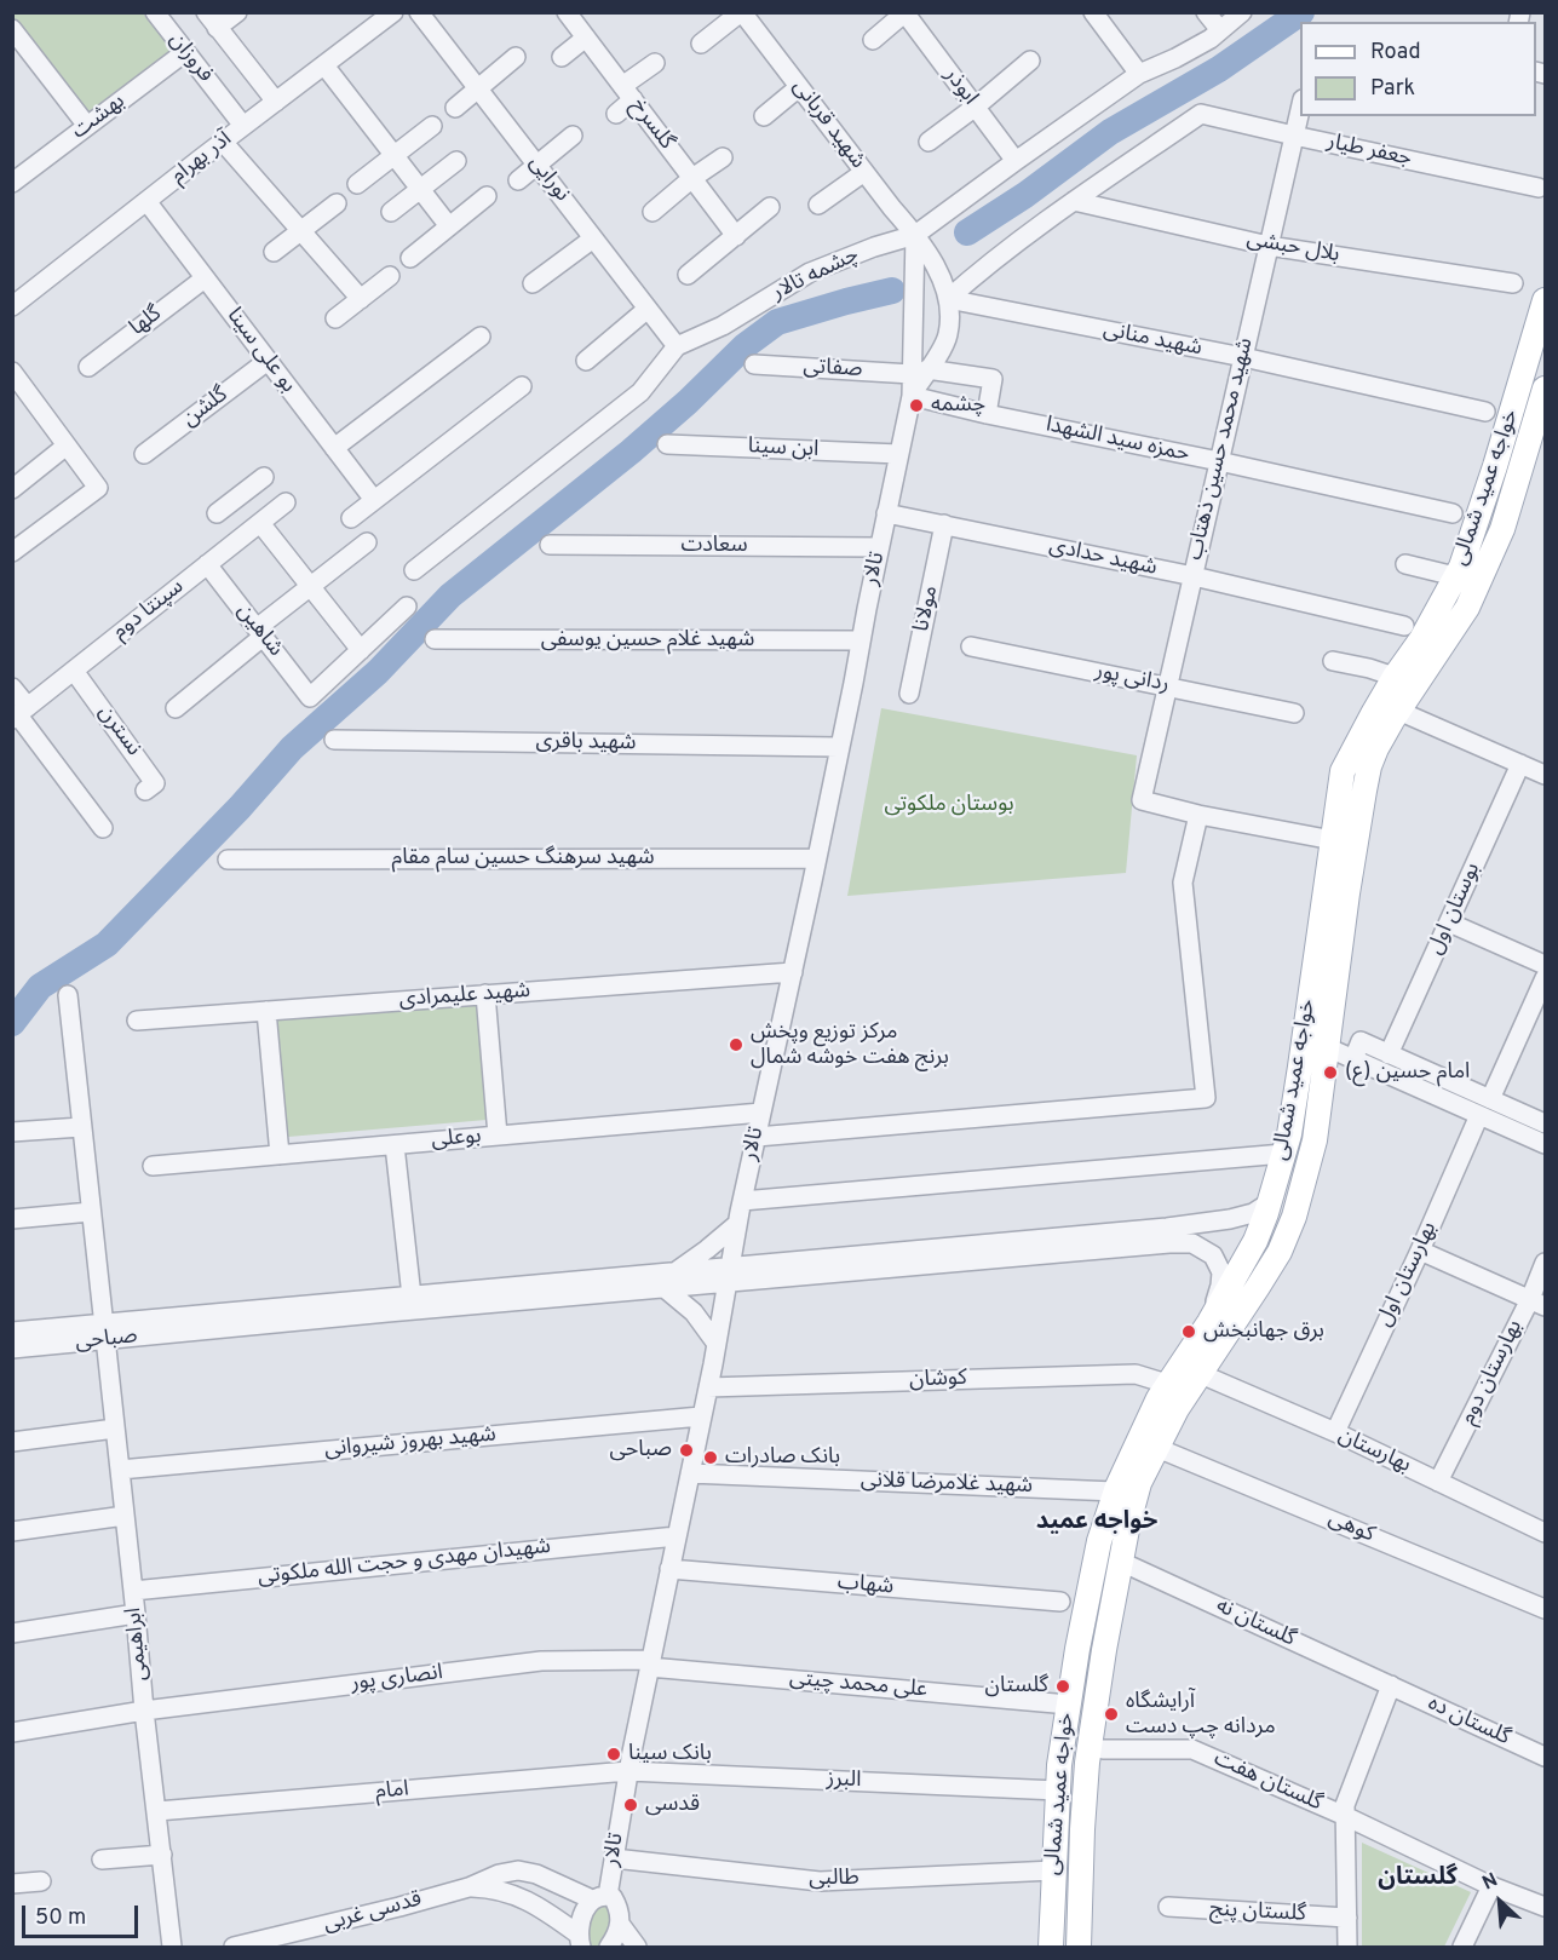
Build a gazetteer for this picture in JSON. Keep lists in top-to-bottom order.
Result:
{
  "streets": {
    "main road": ["خواجه عمید شمالی"],
    "street": [
      "فروزان",
      "ابوذر",
      "بهشت",
      "گلسرخ",
      "شهید قربانی",
      "جعفر طیار",
      "آذر بهرام",
      "نورایی",
      "بلال حبشی",
      "چشمه تالار",
      "گلها",
      "شهید منانی",
      "بو علی سینا",
      "صفاتی",
      "گلشن",
      "حمزه سید الشهدا",
      "ابن سینا",
      "شهید محمد حسین ذهتاب",
      "سعادت",
      "شهید حدادی",
      "تالار",
      "مولانا",
      "سپنتا دوم",
      "شاهین",
      "شهید غلام حسین یوسفی",
      "ردانی پور",
      "نسترن",
      "شهید باقری",
      "شهید سرهنگ حسین سام مقام",
      "بوستان اول",
      "شهید علیمرادی",
      "بوعلی",
      "بهارستان اول",
      "صباحی",
      "بهارستان دوم",
      "کوشان",
      "شهید بهروز شیروانی",
      "بهارستان",
      "شهید غلامرضا قلانی",
      "کوهی",
      "شهیدان مهدی و حجت الله ملکوتی",
      "شهاب",
      "گلستان نه",
      "ابراهیمی",
      "انصاری پور",
      "علی محمد چیتی",
      "گلستان ده",
      "البرز",
      "گلستان هفت",
      "امام",
      "طالبی",
      "قدسی غربی",
      "گلستان پنج"
    ]
  },
  "crossings": [
    ["فروزان", "بهشت"],
    ["فروزان", "آذر بهرام"],
    ["ابوذر", "چشمه تالار"],
    ["شهید قربانی", "چشمه تالار"],
    ["شهید قربانی", "تالار"],
    ["جعفر طیار", "بلال حبشی"],
    ["جعفر طیار", "شهید محمد حسین ذهتاب"],
    ["آذر بهرام", "بو علی سینا"],
    ["نورایی", "چشمه تالار"],
    ["بلال حبشی", "شهید محمد حسین ذهتاب"],
    ["چشمه تالار", "تالار"],
    ["گلها", "بو علی سینا"],
    ["شهید منانی", "شهید محمد حسین ذهتاب"],
    ["شهید منانی", "تالار"],
    ["بو علی سینا", "گلشن"],
    ["صفاتی", "حمزه سید الشهدا"],
    ["صفاتی", "تالار"],
    ["حمزه سید الشهدا", "شهید محمد حسین ذهتاب"],
    ["حمزه سید الشهدا", "تالار"],
    ["ابن سینا", "تالار"],
    ["شهید محمد حسین ذهتاب", "شهید حدادی"],
    ["شهید محمد حسین ذهتاب", "ردانی پور"],
    ["خواجه عمید شمالی", "صباحی"],
    ["خواجه عمید شمالی", "کوشان"],
    ["خواجه عمید شمالی", "بهارستان"],
    ["خواجه عمید شمالی", "شهید غلامرضا قلانی"],
    ["خواجه عمید شمالی", "کوهی"],
    ["خواجه عمید شمالی", "گلستان نه"],
    ["خواجه عمید شمالی", "علی محمد چیتی"],
    ["خواجه عمید شمالی", "البرز"],
    ["خواجه عمید شمالی", "طالبی"],
    ["سعادت", "تالار"],
    ["شهید حدادی", "تالار"],
    ["شهید حدادی", "مولانا"],
    ["تالار", "شهید غلام حسین یوسفی"],
    ["تالار", "شهید باقری"],
    ["تالار", "شهید سرهنگ حسین سام مقام"],
    ["تالار", "شهید علیمرادی"],
    ["تالار", "بوعلی"],
    ["تالار", "صباحی"],
    ["تالار", "کوشان"],
    ["تالار", "شهید بهروز شیروانی"],
    ["تالار", "شهید غلامرضا قلانی"],
    ["تالار", "شهیدان مهدی و حجت الله ملکوتی"],
    ["تالار", "شهاب"],
    ["تالار", "انصاری پور"],
    ["تالار", "علی محمد چیتی"],
    ["تالار", "البرز"],
    ["تالار", "امام"],
    ["تالار", "طالبی"],
    ["تالار", "قدسی غربی"],
    ["سپنتا دوم", "شاهین"],
    ["سپنتا دوم", "نسترن"],
    ["بهارستان اول", "بهارستان"],
    ["صباحی", "ابراهیمی"],
    ["بهارستان دوم", "بهارستان"],
    ["شهید بهروز شیروانی", "ابراهیمی"],
    ["شهیدان مهدی و حجت الله ملکوتی", "ابراهیمی"],
    ["گلستان نه", "گلستان ده"],
    ["ابراهیمی", "انصاری پور"],
    ["ابراهیمی", "امام"],
    ["انصاری پور", "علی محمد چیتی"],
    ["البرز", "امام"]
  ],
  "districts": ["خواجه عمید", "گلستان"],
  "parks": ["بوستان ملکوتی"],
  "places": [
    "چشمه",
    "مرکز توزیع وپخش برنج هفت خوشه شمال",
    "امام حسین (ع)",
    "برق جهانبخش",
    "صباحی",
    "بانک صادرات",
    "گلستان",
    "آرایشگاه مردانه چپ دست",
    "بانک سینا",
    "قدسی"
  ],
  "legend": ["Road", "Park"],
  "scale_bar": "50 m",
  "north": "top left"
}
